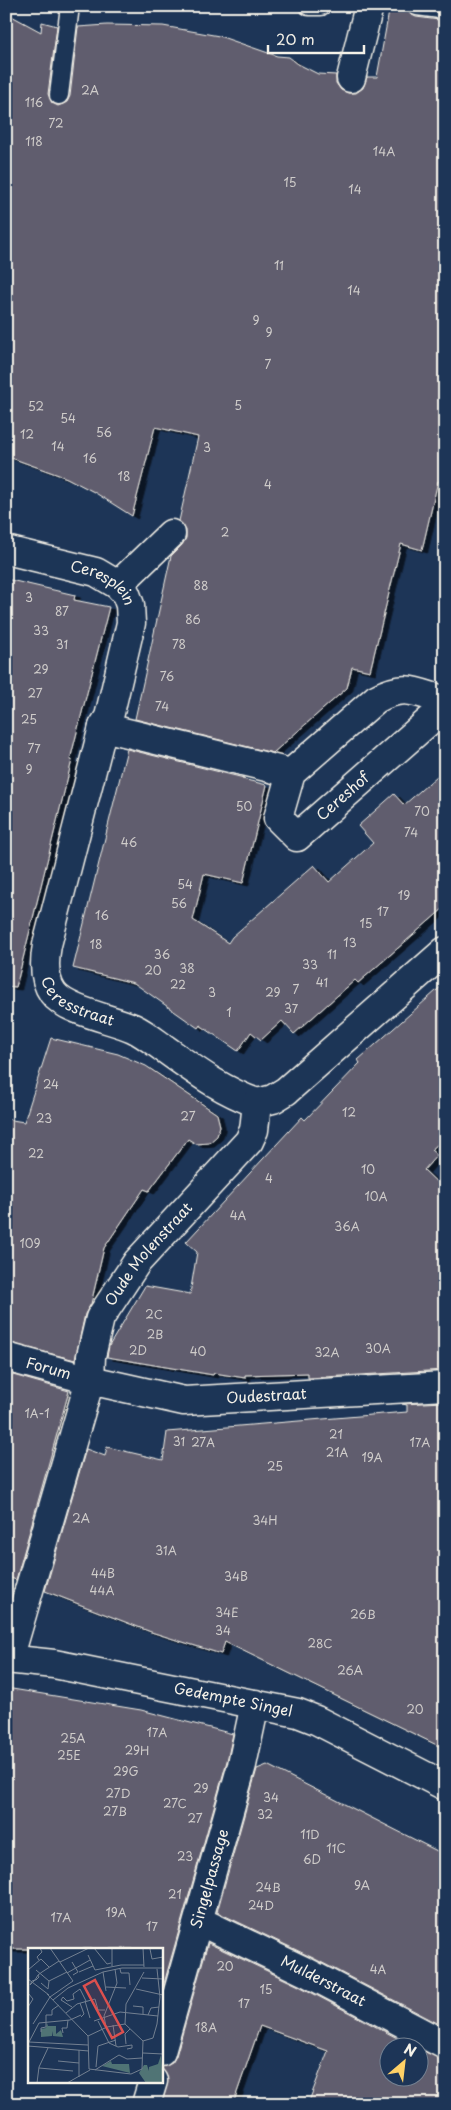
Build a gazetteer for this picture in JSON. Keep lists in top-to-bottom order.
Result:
{
  "streets": {
    "street": [
      "Ceresplein",
      "Cereshof",
      "Ceresstraat",
      "Oude Molenstraat",
      "Forum",
      "Oudestraat",
      "Gedempte Singel",
      "Singelpassage",
      "Mulderstraat"
    ]
  },
  "crossings": [
    ["Ceresplein", "Ceresstraat"],
    ["Ceresstraat", "Oude Molenstraat"],
    ["Oude Molenstraat", "Forum"],
    ["Oude Molenstraat", "Oudestraat"],
    ["Oude Molenstraat", "Gedempte Singel"],
    ["Forum", "Oudestraat"],
    ["Gedempte Singel", "Singelpassage"],
    ["Singelpassage", "Mulderstraat"]
  ],
  "house_numbers": [
    "2A",
    "116",
    "72",
    "118",
    "14A",
    "15",
    "14",
    "11",
    "14",
    "9",
    "9",
    "7",
    "5",
    "52",
    "54",
    "56",
    "12",
    "14",
    "3",
    "16",
    "18",
    "4",
    "2",
    "88",
    "3",
    "87",
    "86",
    "33",
    "31",
    "78",
    "29",
    "76",
    "27",
    "74",
    "25",
    "77",
    "9",
    "50",
    "70",
    "74",
    "46",
    "54",
    "19",
    "56",
    "17",
    "16",
    "15",
    "13",
    "18",
    "36",
    "11",
    "33",
    "38",
    "20",
    "41",
    "22",
    "7",
    "3",
    "29",
    "37",
    "1",
    "24",
    "12",
    "27",
    "23",
    "22",
    "10",
    "4",
    "10A",
    "4A",
    "36A",
    "109",
    "2C",
    "2B",
    "30A",
    "2D",
    "40",
    "32A",
    "1A-1",
    "21",
    "31",
    "27A",
    "17A",
    "21A",
    "19A",
    "25",
    "2A",
    "34H",
    "31A",
    "44B",
    "34B",
    "44A",
    "34E",
    "26B",
    "34",
    "28C",
    "26A",
    "20",
    "17A",
    "25A",
    "29H",
    "25E",
    "29G",
    "29",
    "27D",
    "34",
    "27C",
    "27B",
    "32",
    "27",
    "11D",
    "11C",
    "23",
    "6D",
    "9A",
    "24B",
    "21",
    "24D",
    "19A",
    "17A",
    "17",
    "20",
    "4A",
    "15",
    "17",
    "18A"
  ],
  "scale_bar": "20 m",
  "north": "top right"
}
